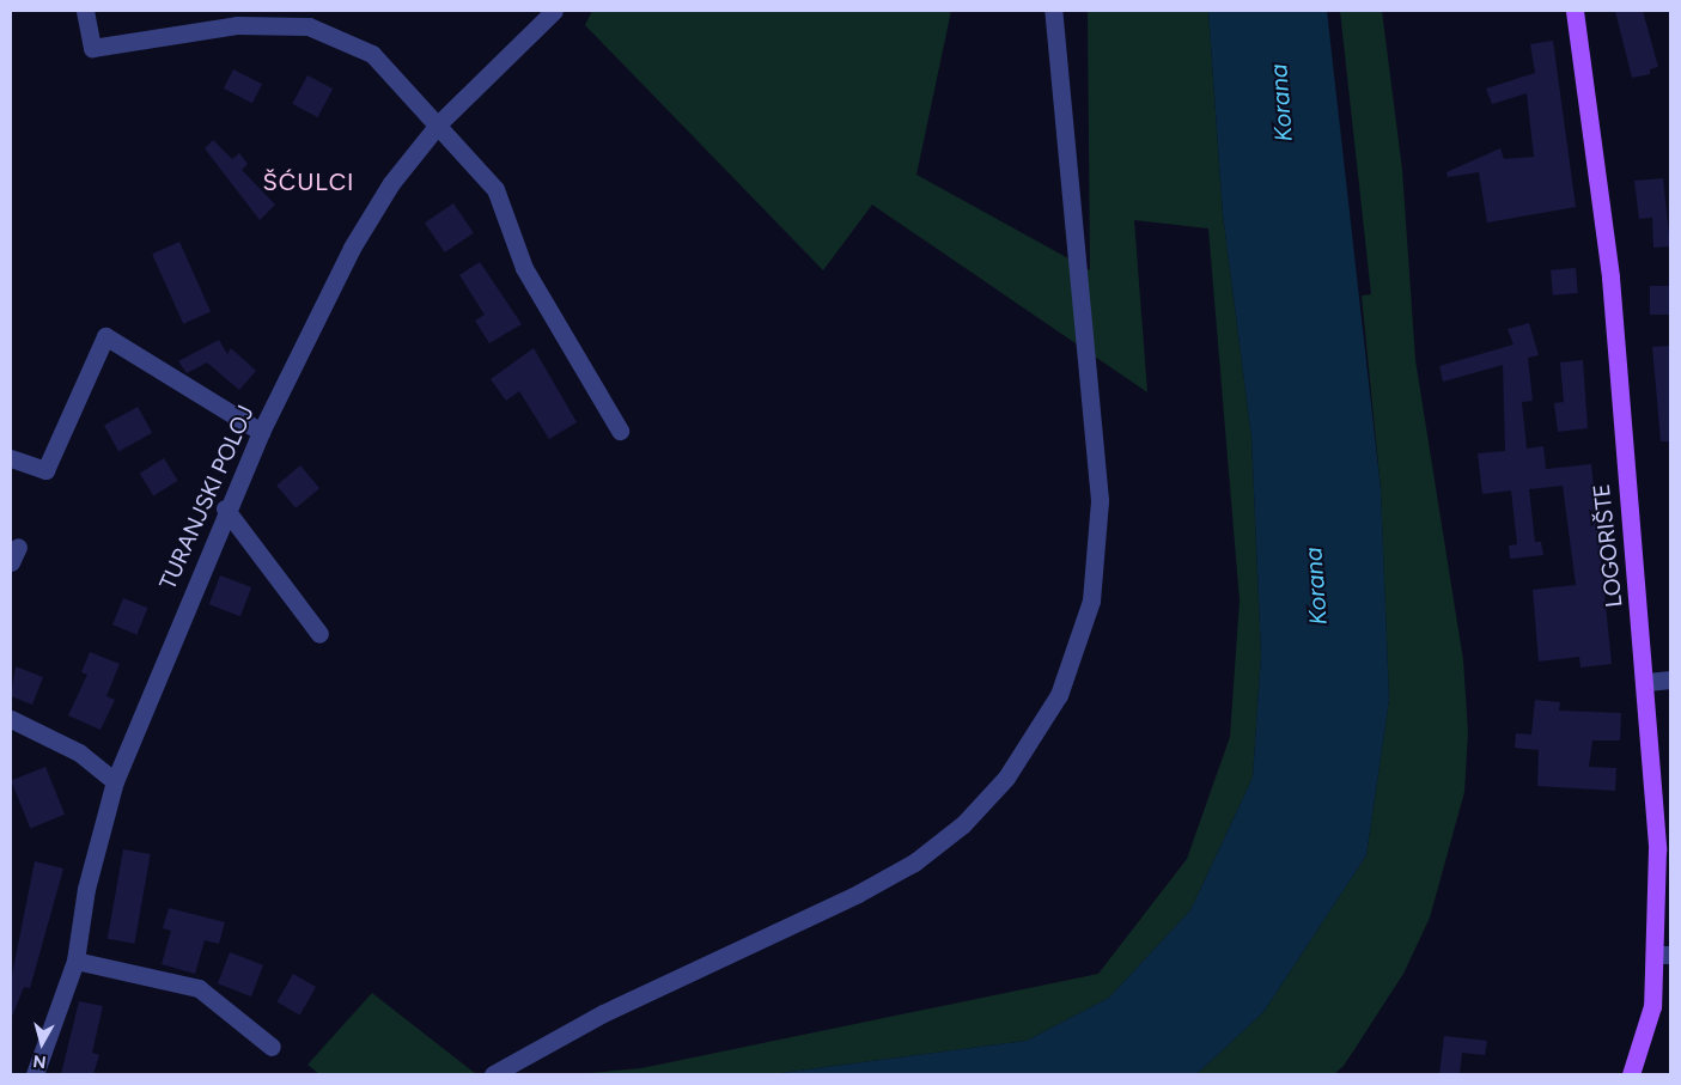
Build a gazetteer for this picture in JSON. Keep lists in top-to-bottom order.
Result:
{
  "streets": {
    "main road": ["LOGORIŠTE"],
    "street": ["TURANJSKI POLOJ"]
  },
  "districts": ["ŠĆULCI"],
  "water": ["Korana"],
  "north": "bottom"
}
